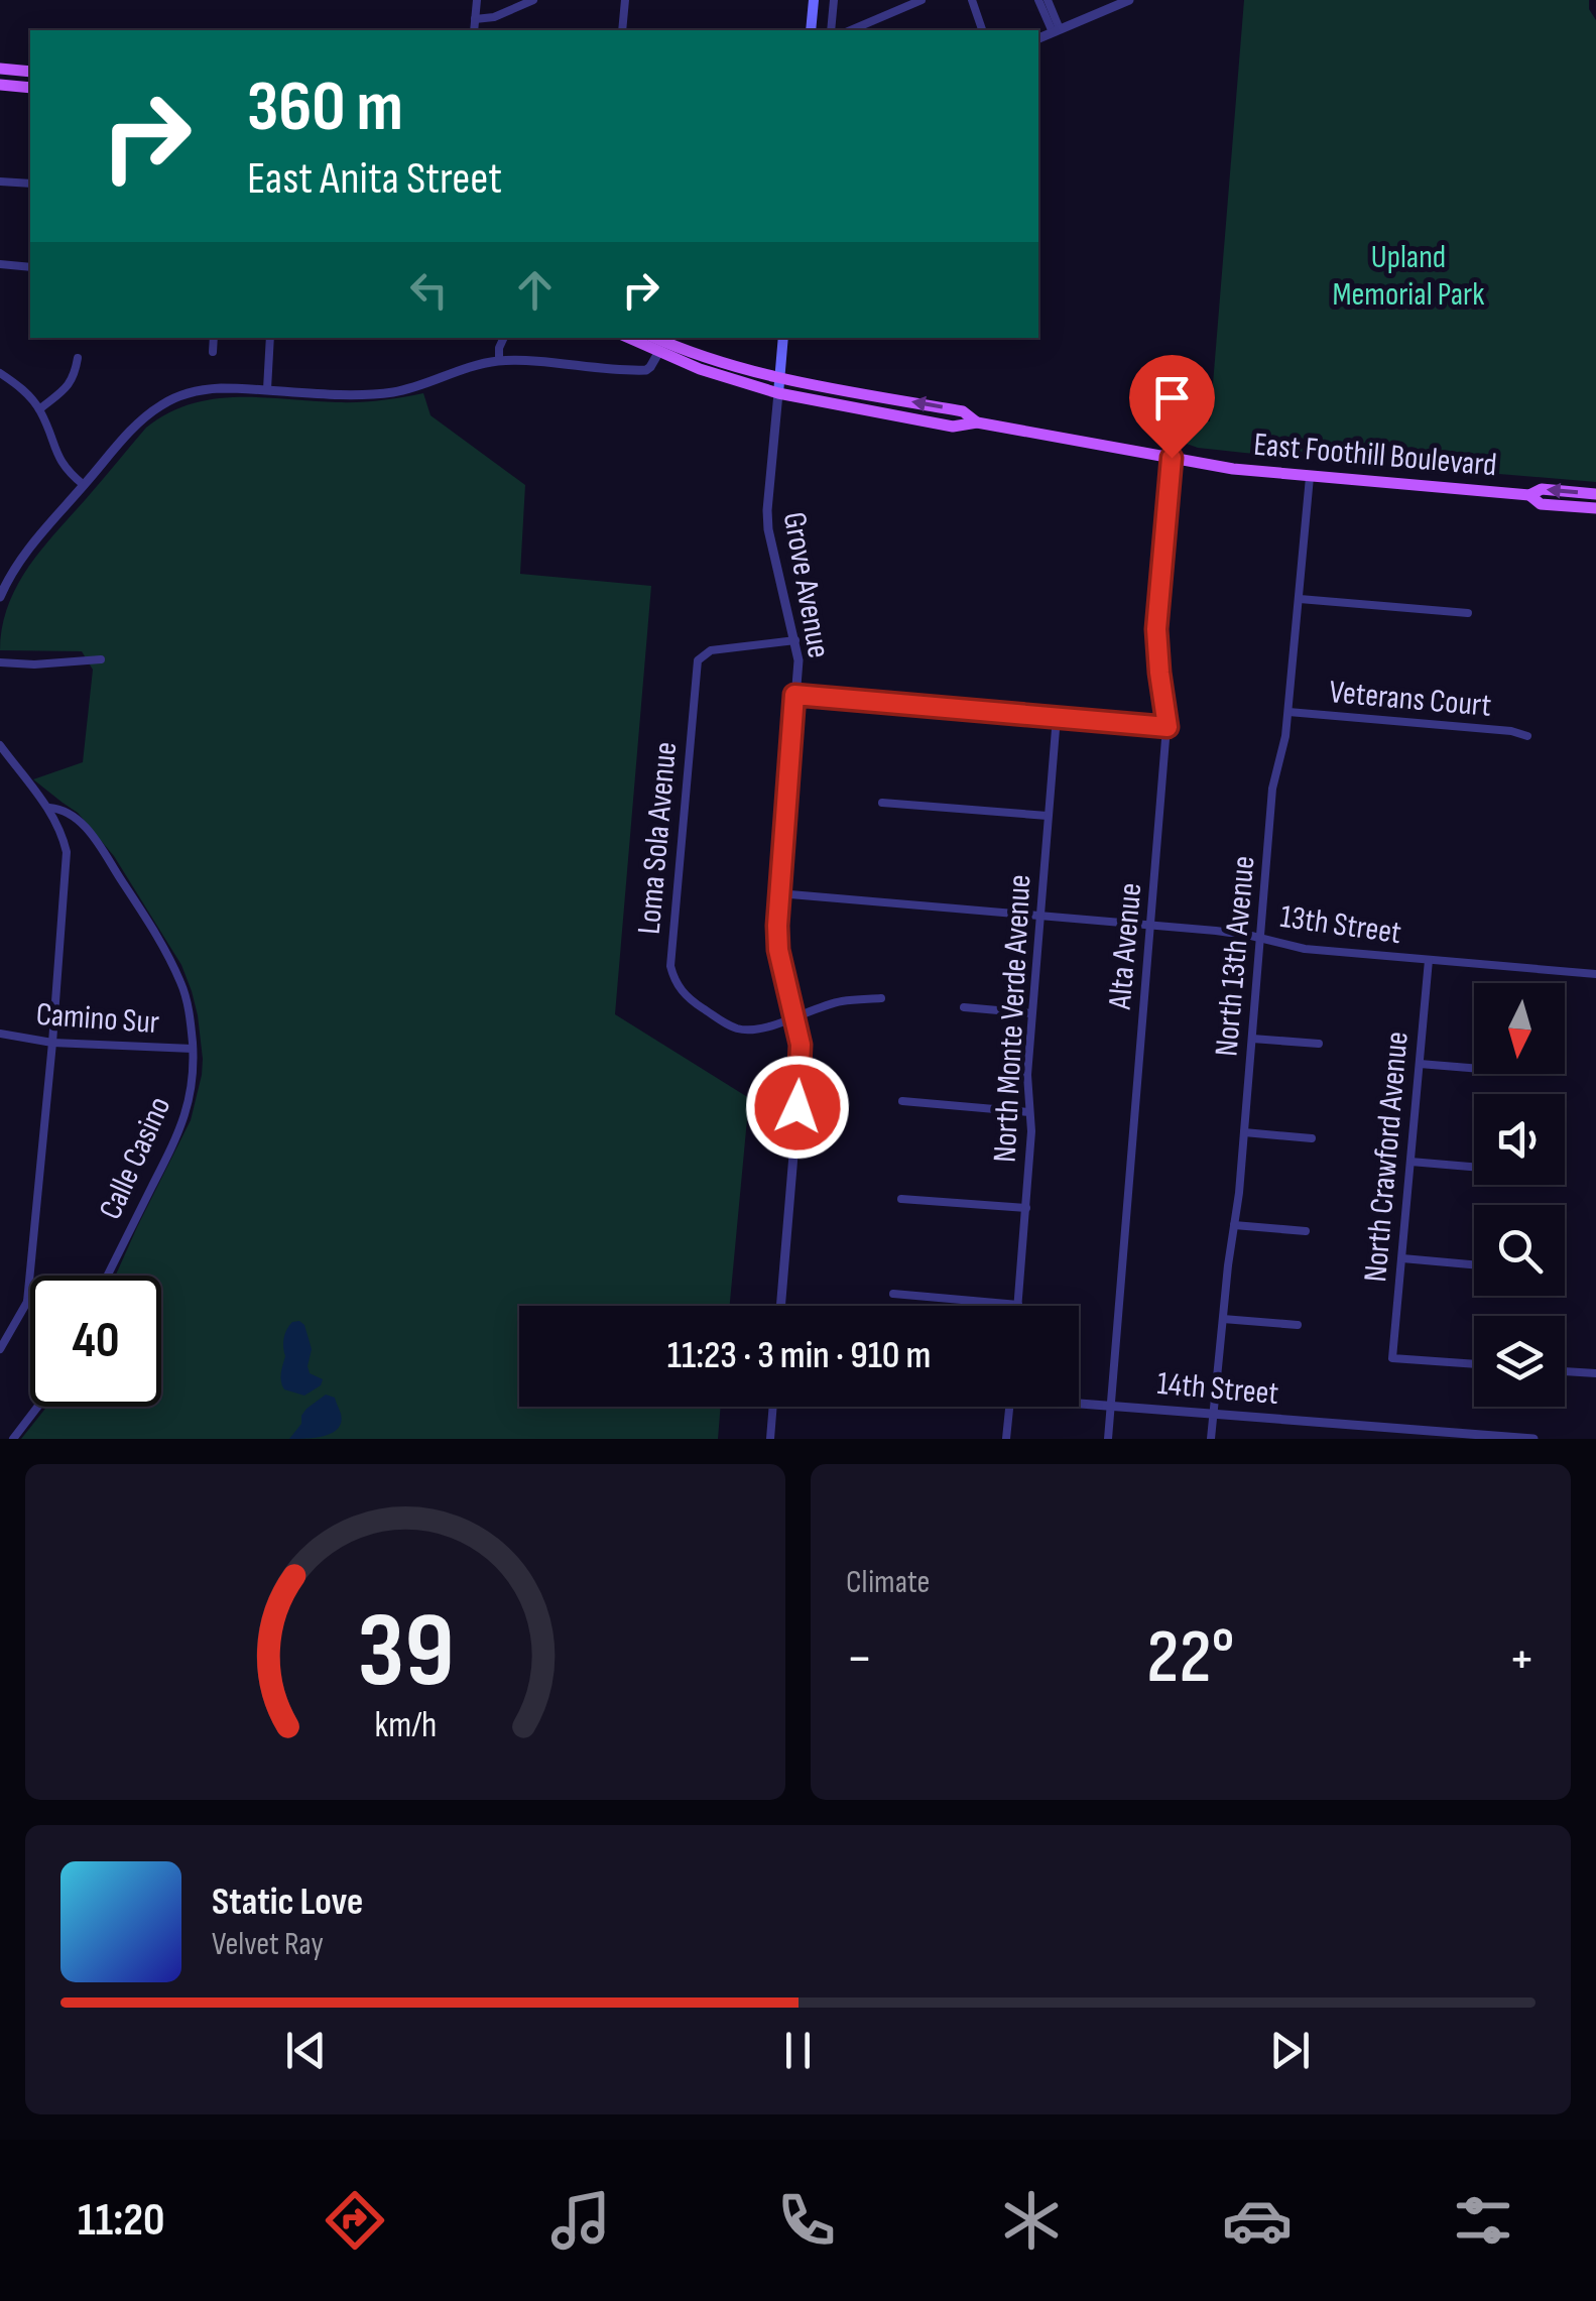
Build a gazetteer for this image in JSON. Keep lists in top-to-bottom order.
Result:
{
  "streets": {
    "main road": ["East Foothill Boulevard", "Grove Avenue"],
    "street": [
      "Veterans Court",
      "Loma Sola Avenue",
      "13th Street",
      "Alta Avenue",
      "North 13th Avenue",
      "Camino Sur",
      "North Monte Verde Avenue",
      "North Crawford Avenue",
      "Calle Casino",
      "14th Street"
    ]
  },
  "crossings": [
    ["East Foothill Boulevard", "Grove Avenue"],
    ["East Foothill Boulevard", "Alta Avenue"],
    ["East Foothill Boulevard", "North 13th Avenue"],
    ["Grove Avenue", "Loma Sola Avenue"],
    ["Grove Avenue", "13th Street"],
    ["Veterans Court", "North 13th Avenue"],
    ["13th Street", "Alta Avenue"],
    ["13th Street", "North 13th Avenue"],
    ["13th Street", "North Monte Verde Avenue"],
    ["13th Street", "North Crawford Avenue"],
    ["Alta Avenue", "14th Street"],
    ["North 13th Avenue", "14th Street"],
    ["Camino Sur", "Calle Casino"]
  ],
  "parks": ["Upland Memorial Park"],
  "north": "bottom",
  "page": {
    "turn": ["360 m", "East Anita Street"],
    "limit": "40",
    "trip": "11:23 · 3 min · 910 m",
    "tile": "Climate",
    "heat": ["−", "22°", "+"],
    "song": ["Static Love", "Velvet Ray"],
    "tabs": "11:20",
    "gauge": ["39", "km/h"]
  }
}
